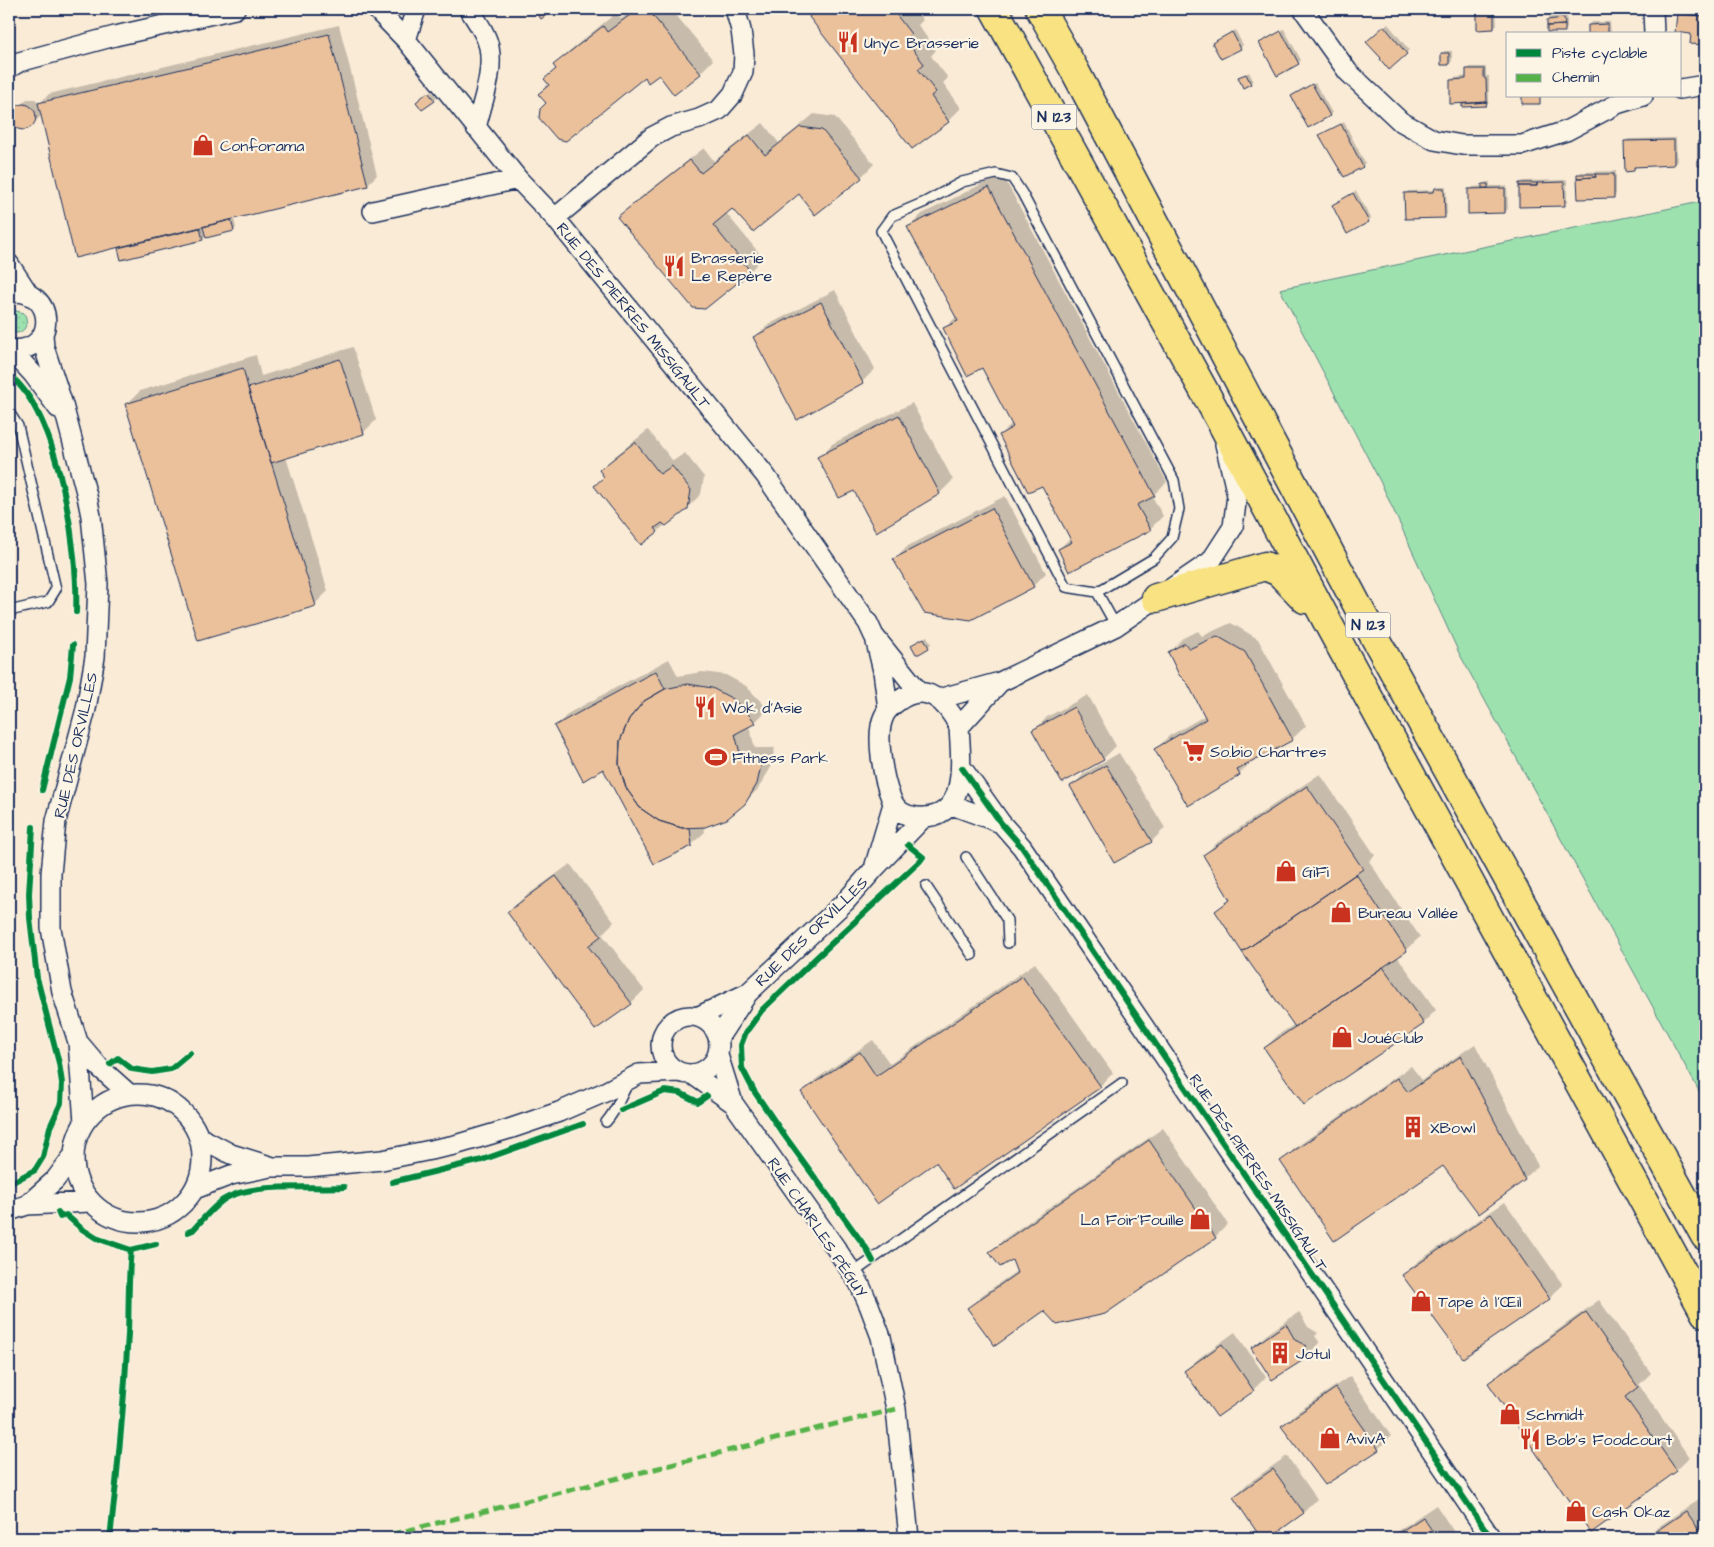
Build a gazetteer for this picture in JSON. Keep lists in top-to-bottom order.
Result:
{
  "streets": {
    "main road": ["N 123"],
    "street": ["RUE DES PIERRES MISSIGAULT", "RUE DES ORVILLES", "RUE CHARLES PÉGUY"]
  },
  "crossings": [
    ["RUE DES PIERRES MISSIGAULT", "RUE DES ORVILLES"],
    ["RUE DES ORVILLES", "RUE CHARLES PÉGUY"]
  ],
  "places": {
    "restaurant": [
      "Unyc Brasserie",
      "Brasserie Le Repère",
      "Wok d'Asie",
      "Bob's Foodcourt"
    ],
    "shop": [
      "Conforama",
      "GiFi",
      "Bureau Vallée",
      "JouéClub",
      "La Foir'Fouille",
      "Tape à l'Œil",
      "Schmidt",
      "AvivA",
      "Cash Okaz"
    ],
    "supermarket": ["So.bio Chartres"],
    "sports": ["Fitness Park"],
    "building": ["XBowl", "Jotul"]
  },
  "legend": ["Piste cyclable", "Chemin"]
}
